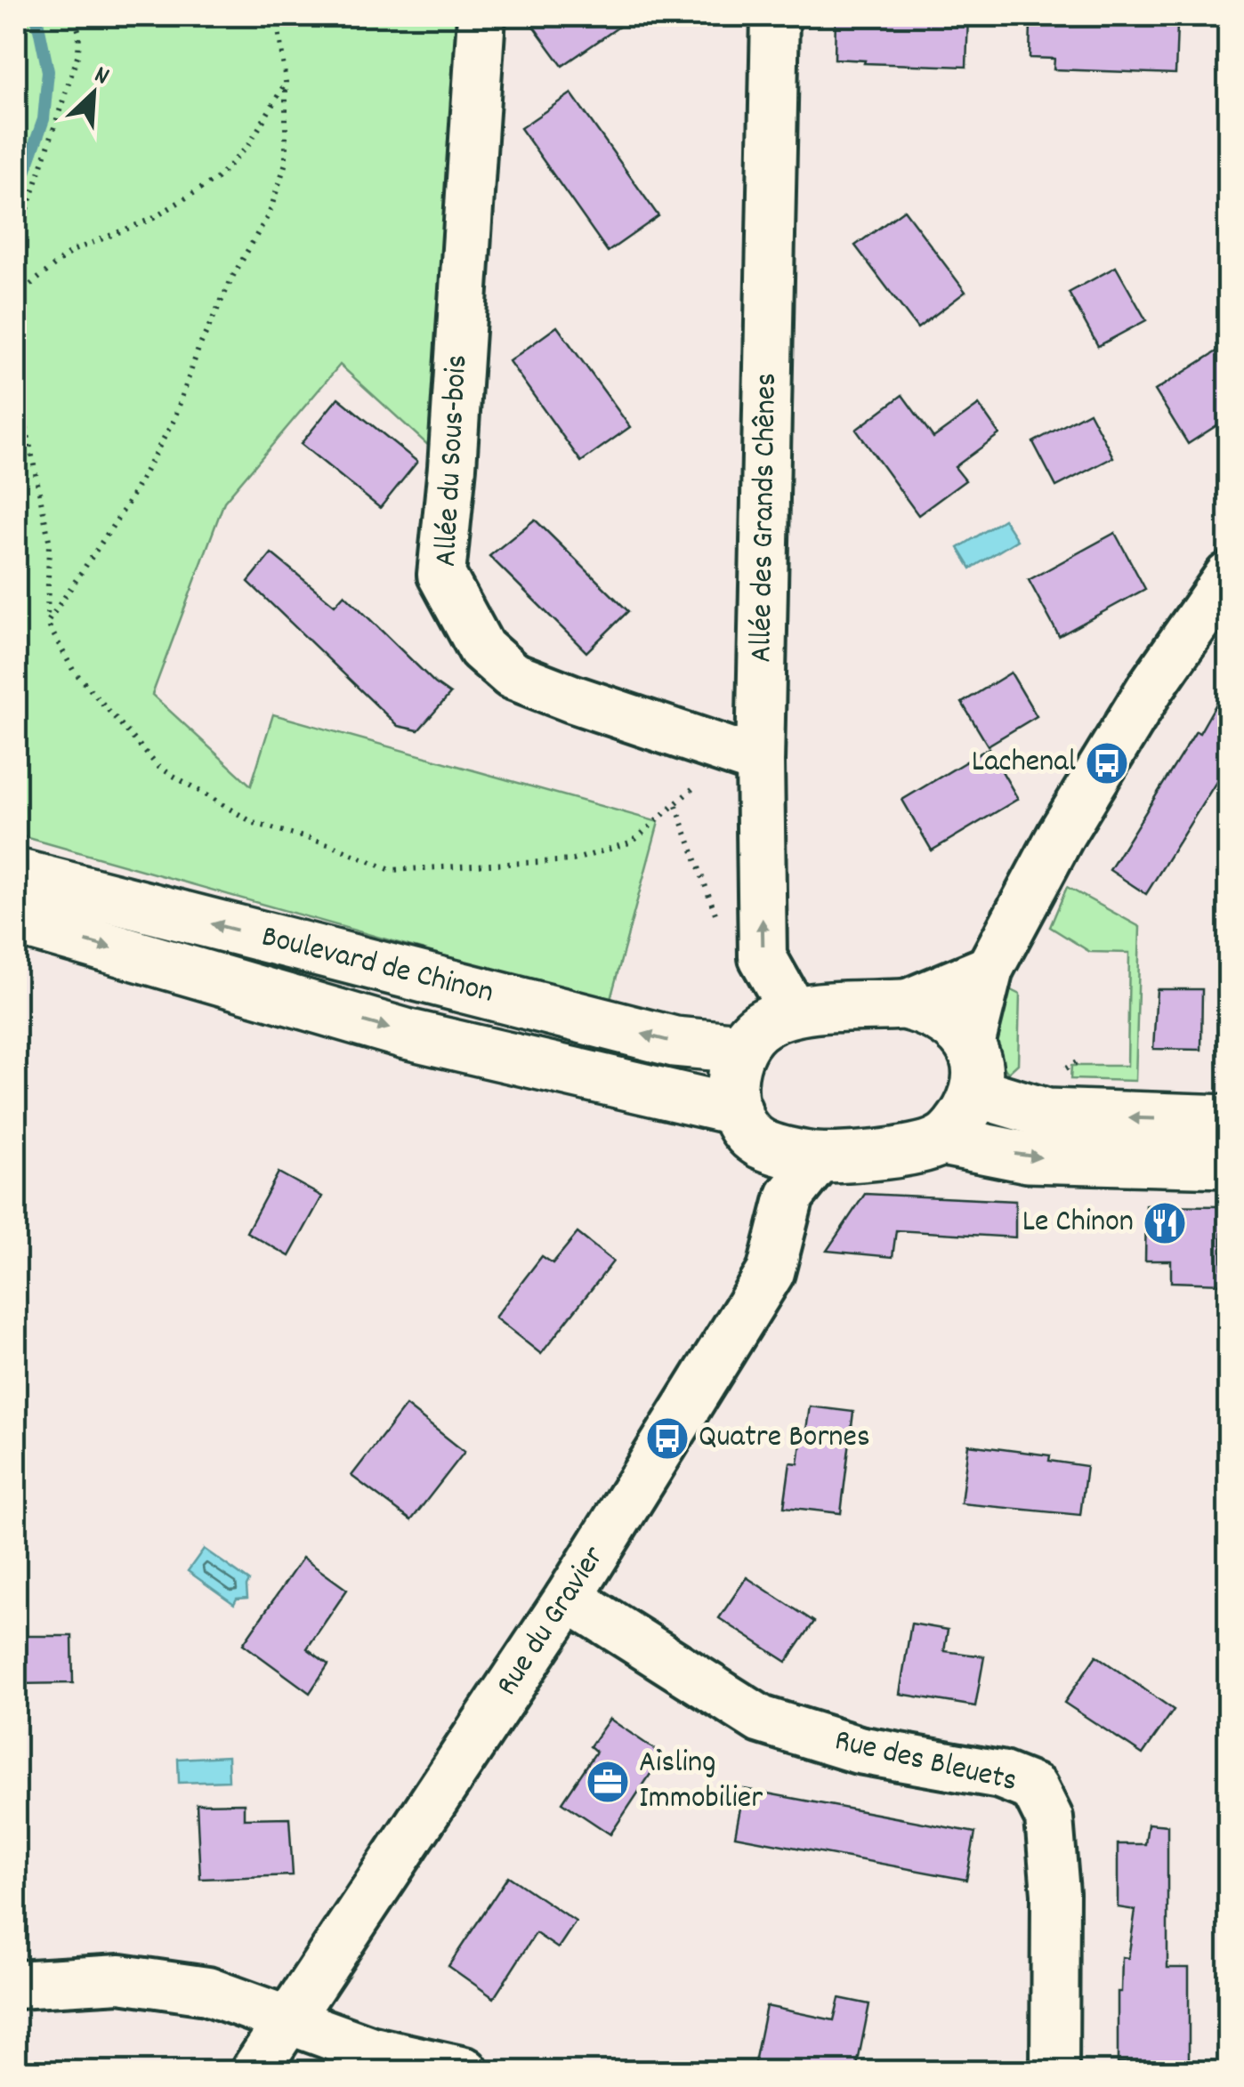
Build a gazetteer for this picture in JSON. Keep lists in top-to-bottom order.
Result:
{
  "streets": {
    "main road": ["Boulevard de Chinon"],
    "street": [
      "Allée du Sous-bois",
      "Allée des Grands Chênes",
      "Rue du Gravier",
      "Rue des Bleuets"
    ]
  },
  "crossings": [
    ["Allée du Sous-bois", "Allée des Grands Chênes"],
    ["Allée des Grands Chênes", "Boulevard de Chinon"],
    ["Allée des Grands Chênes", "Rue du Gravier"],
    ["Boulevard de Chinon", "Rue du Gravier"],
    ["Rue du Gravier", "Rue des Bleuets"]
  ],
  "places": {
    "bus stop": ["Lachenal", "Quatre Bornes"],
    "restaurant": ["Le Chinon"],
    "office": ["Aisling Immobilier"]
  },
  "north": "top right"
}
